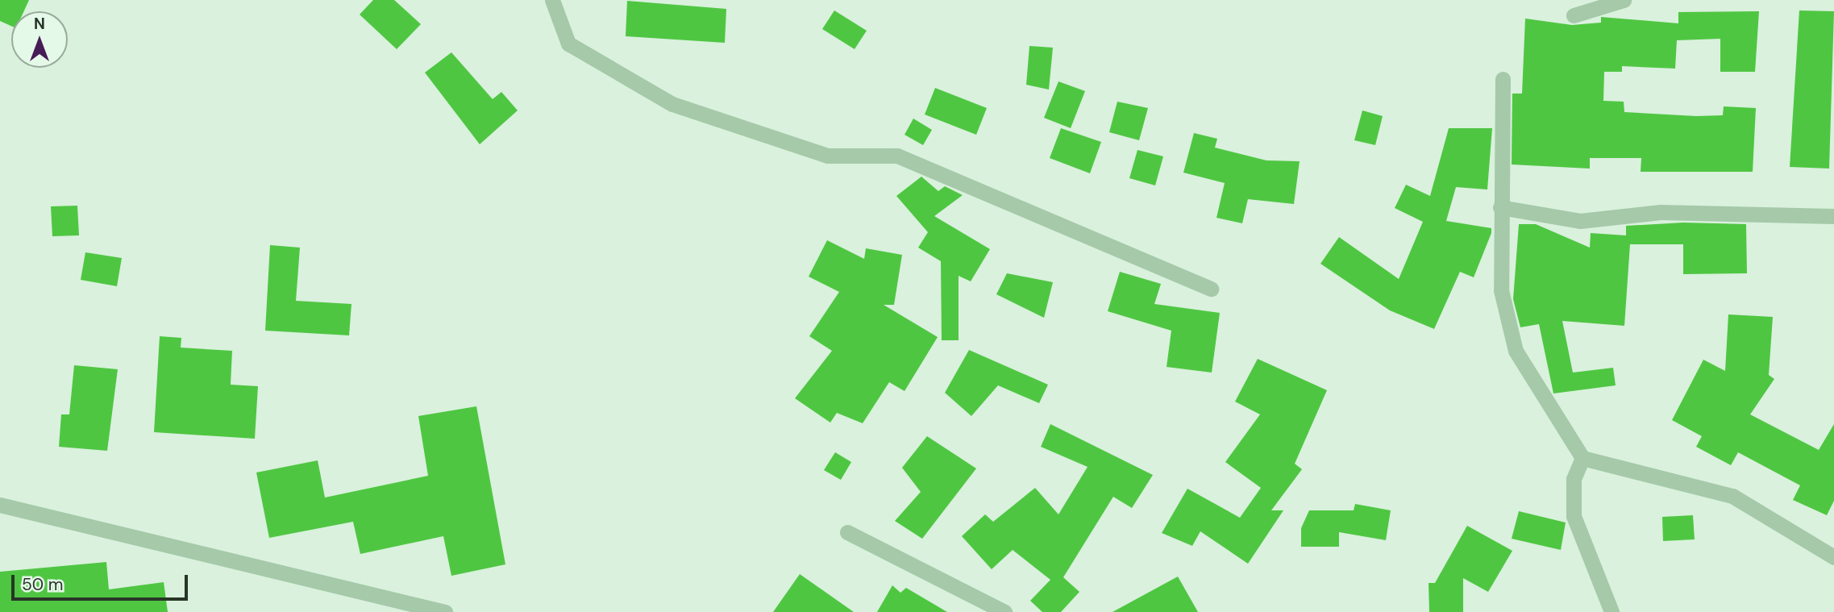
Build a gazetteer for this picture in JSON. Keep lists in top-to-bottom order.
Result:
{
  "scale_bar": "50 m",
  "north": "top"
}
